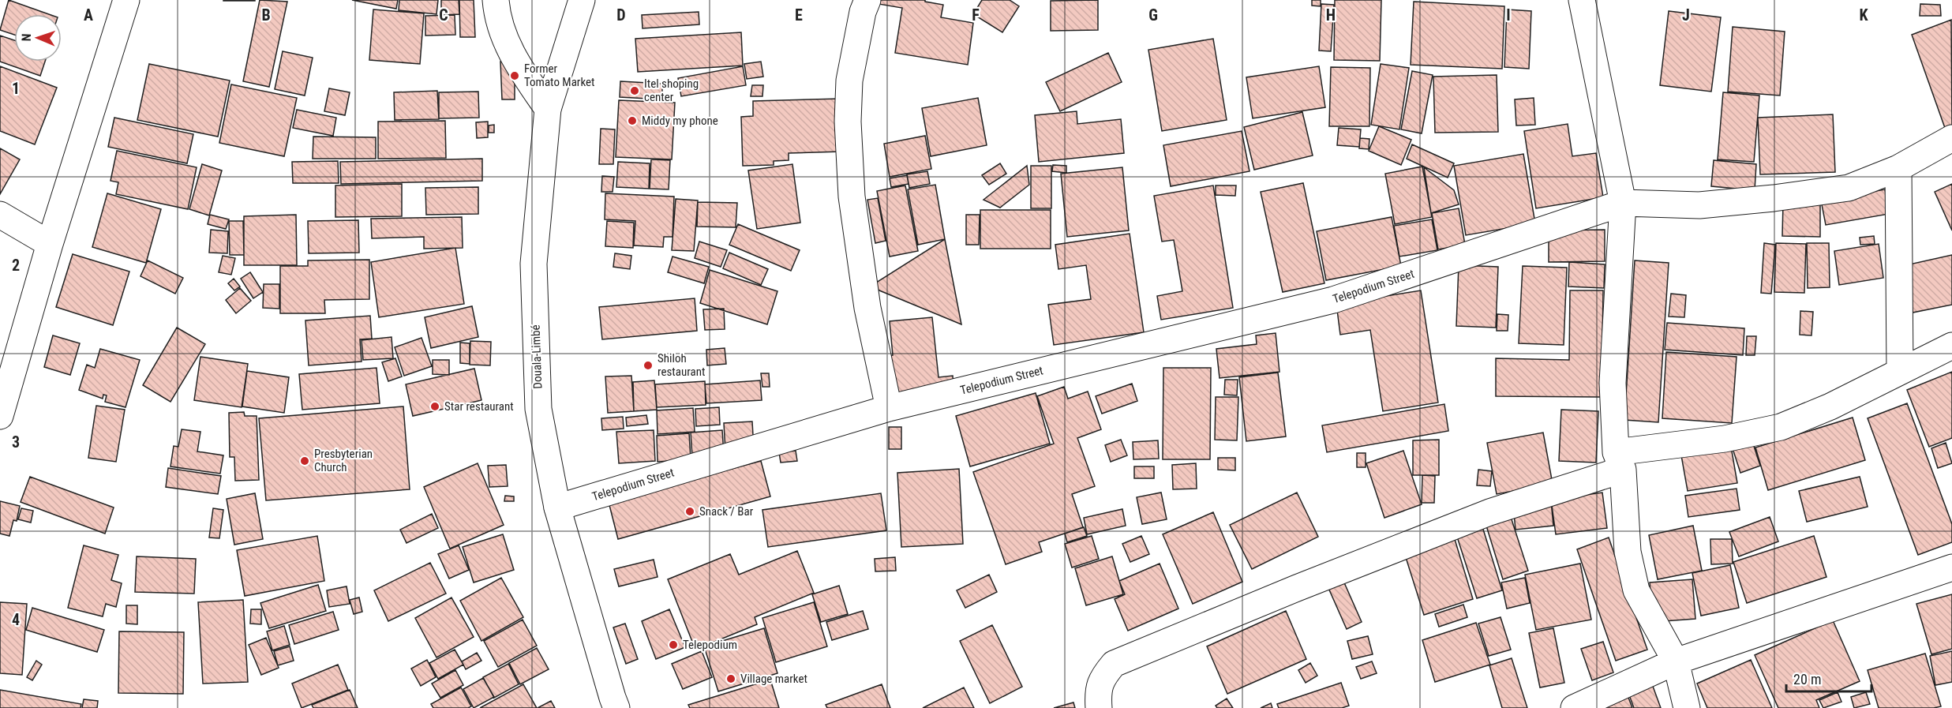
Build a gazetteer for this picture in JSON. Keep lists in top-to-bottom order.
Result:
{
  "streets": {
    "main road": ["Telepodium Street", "Douala-Limbé"]
  },
  "crossings": [
    ["Telepodium Street", "Douala-Limbé"]
  ],
  "places": [
    "Former Tomato Market",
    "Itel shoping center",
    "Middy my phone",
    "Shiloh restaurant",
    "Star restaurant",
    "Presbyterian Church",
    "Snack / Bar",
    "Telepodium",
    "Village market"
  ],
  "scale_bar": "20 m",
  "north": "left",
  "grid": {
    "columns": [
      "A",
      "B",
      "C",
      "D",
      "E",
      "F",
      "G",
      "H",
      "I",
      "J",
      "K"
    ],
    "rows": [
      "1",
      "2",
      "3",
      "4"
    ]
  }
}
